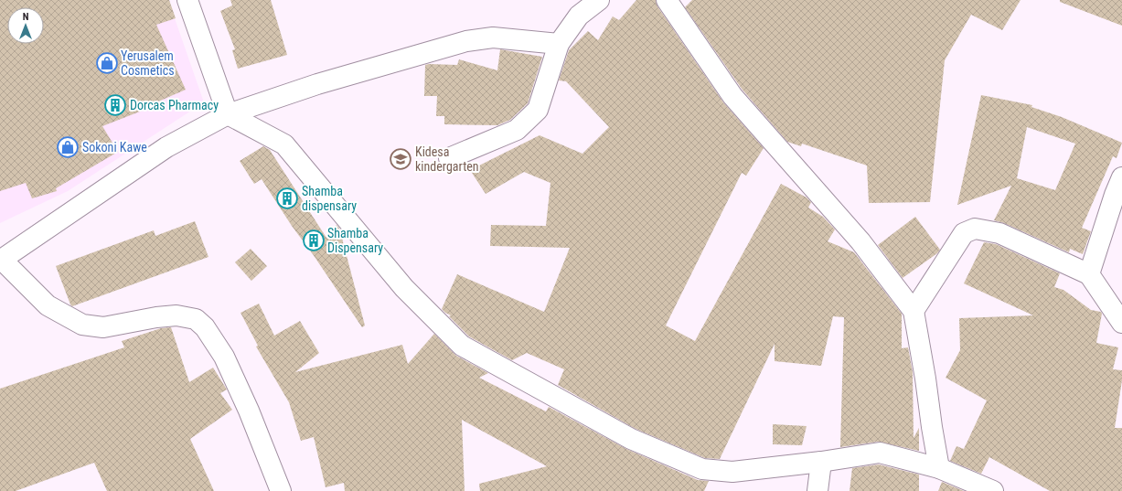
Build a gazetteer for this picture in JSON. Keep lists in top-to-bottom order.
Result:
{
  "places": {
    "shop": ["Yerusalem Cosmetics", "Sokoni Kawe"],
    "building": ["Dorcas Pharmacy", "Shamba dispensary", "Shamba Dispensary"],
    "school or university": ["Kidesa kindergarten"]
  },
  "north": "top"
}
